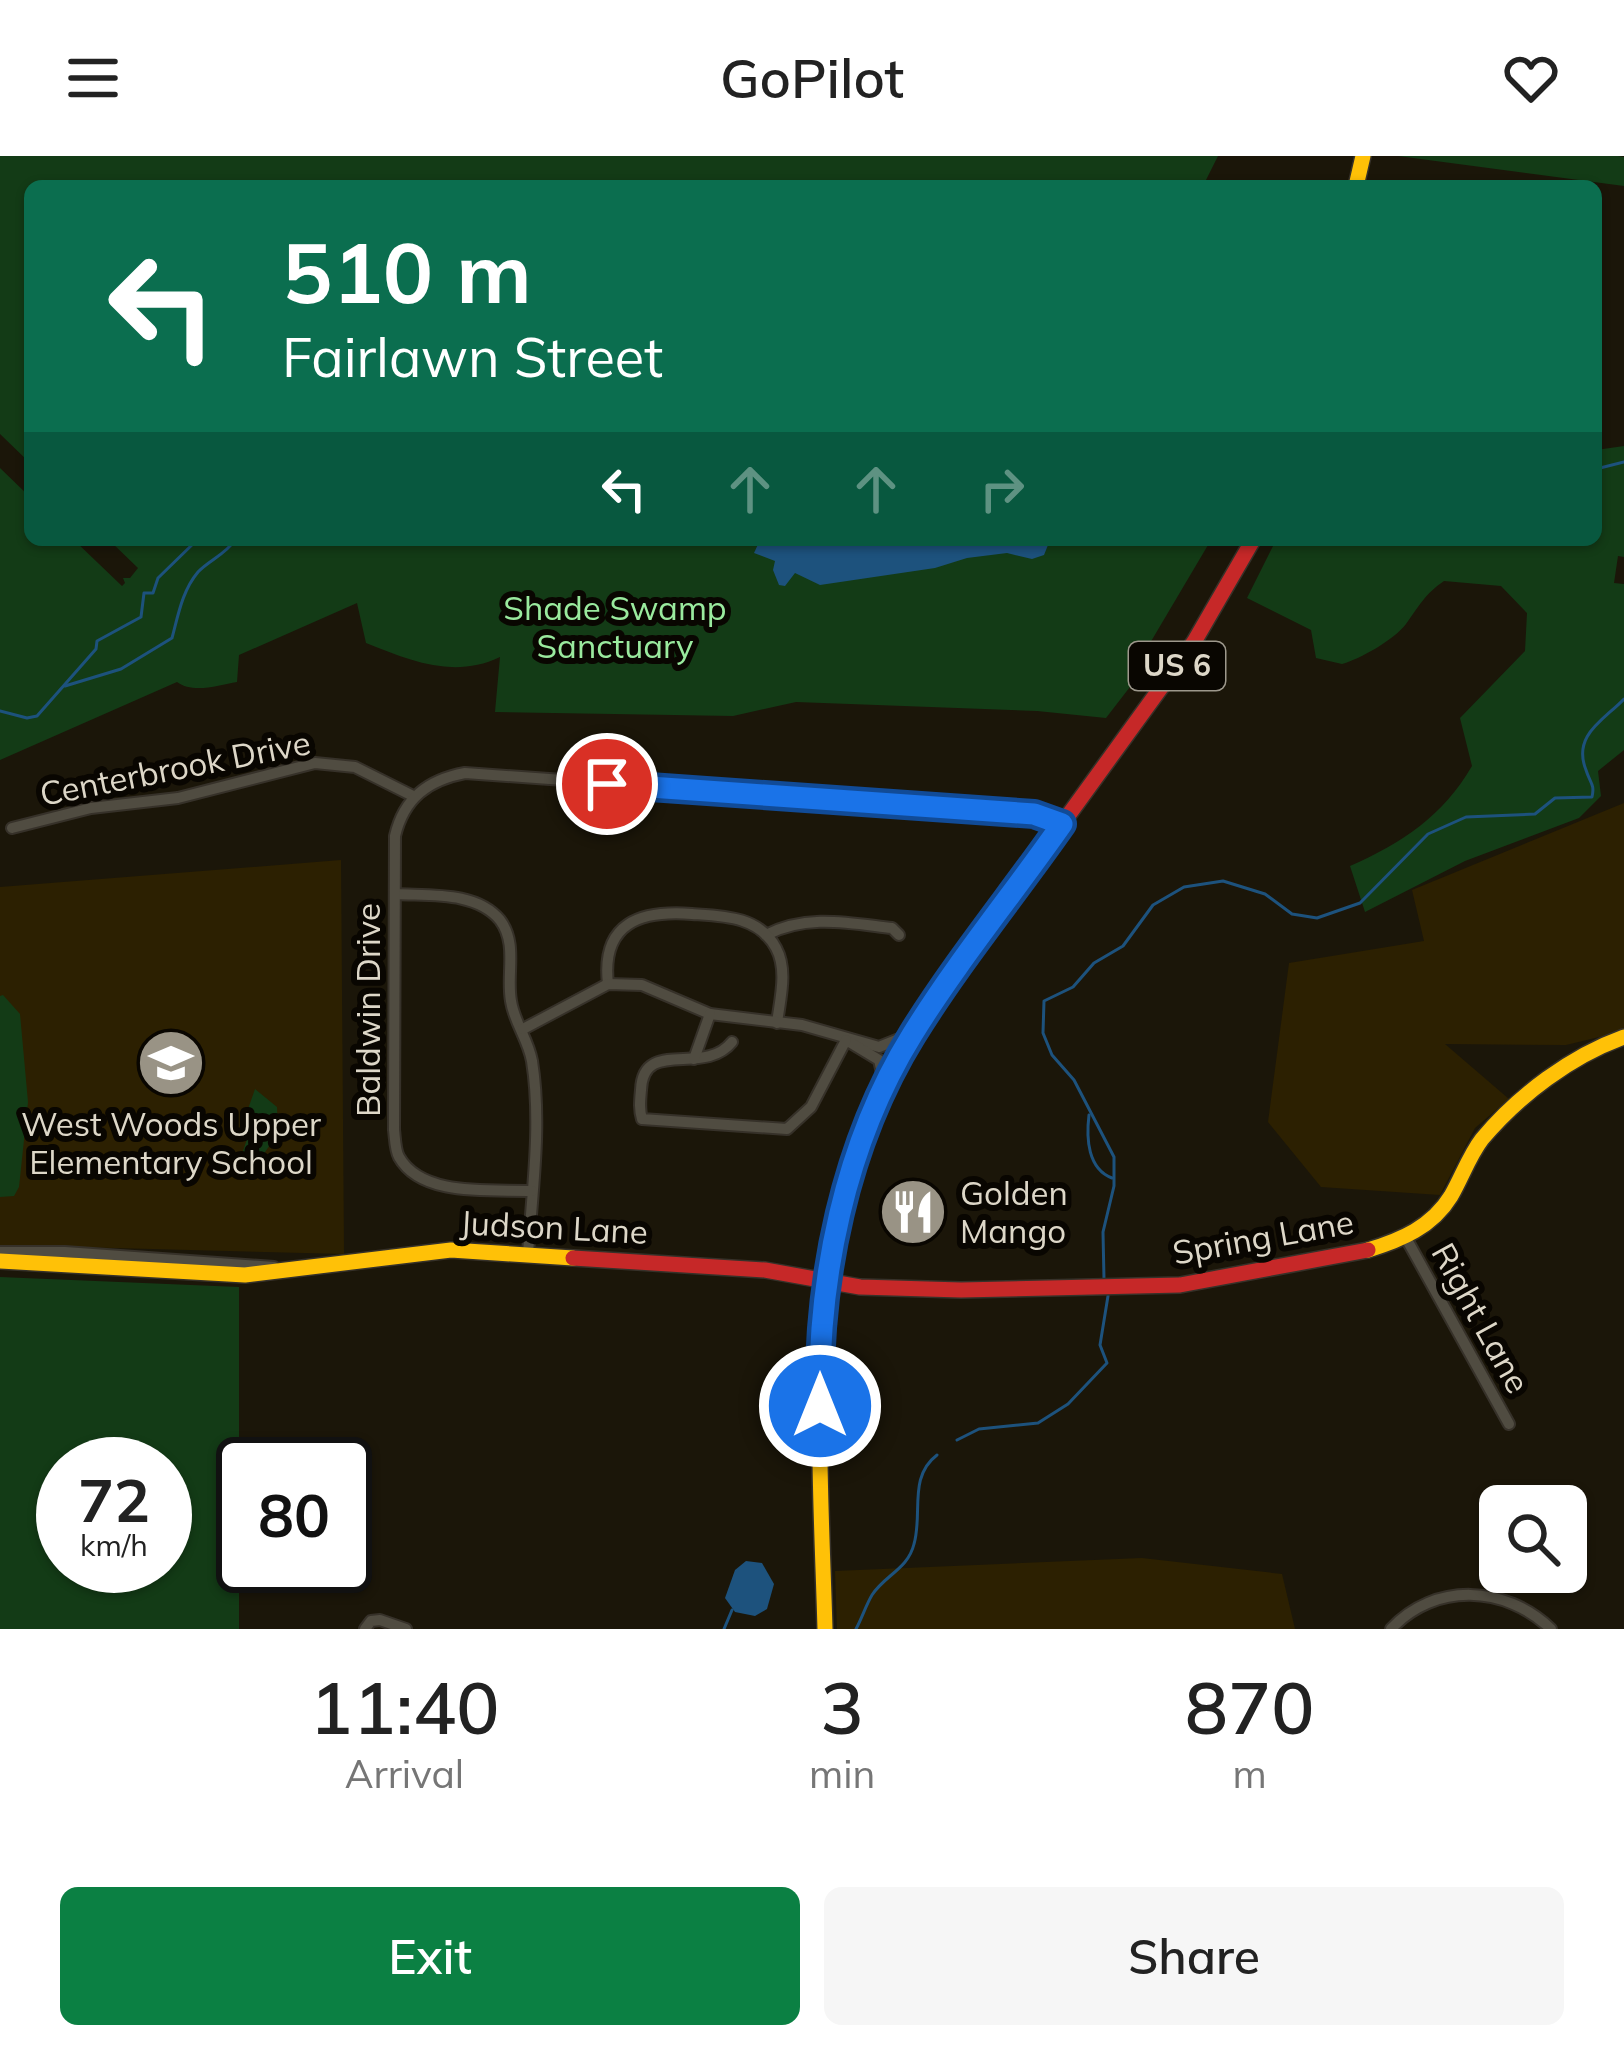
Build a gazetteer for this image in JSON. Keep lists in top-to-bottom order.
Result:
{
  "streets": {
    "main road": ["US 6", "Judson Lane", "Spring Lane"],
    "street": ["Centerbrook Drive", "Baldwin Drive", "Right Lane"]
  },
  "crossings": [
    ["US 6", "Judson Lane"],
    ["US 6", "Spring Lane"],
    ["Centerbrook Drive", "Baldwin Drive"],
    ["Judson Lane", "Spring Lane"],
    ["Spring Lane", "Right Lane"]
  ],
  "parks": ["Shade Swamp Sanctuary"],
  "places": {
    "school or university": ["West Woods Upper Elementary School"],
    "restaurant": ["Golden Mango"]
  },
  "page": {
    "header": "GoPilot",
    "turn": ["510 m", "Fairlawn Street"],
    "speed": "72 km/h",
    "limit": "80",
    "eta": [
      "11:40",
      "Arrival",
      "3",
      "min",
      "870",
      "m"
    ],
    "buttons": ["Exit", "Share"]
  }
}
